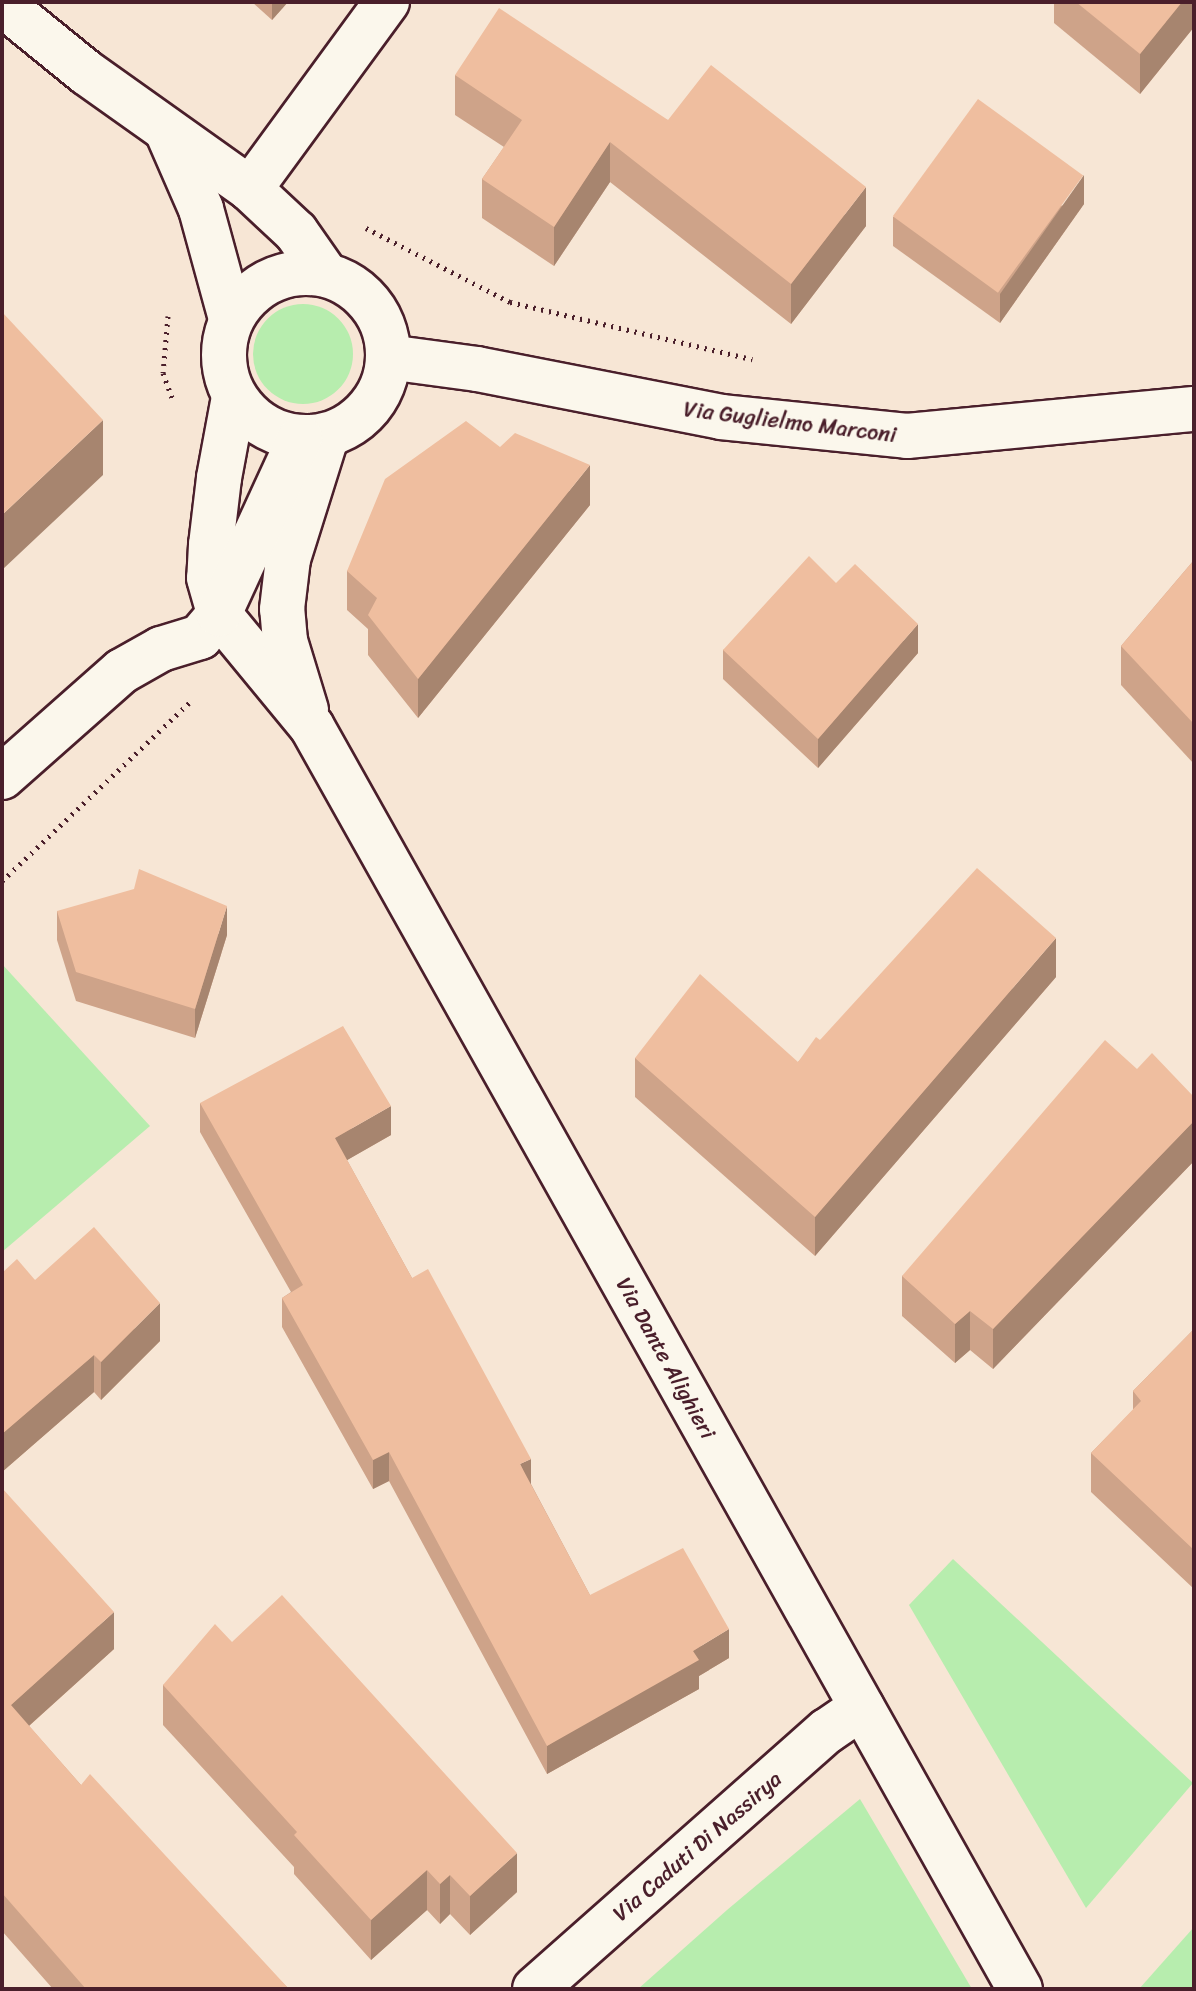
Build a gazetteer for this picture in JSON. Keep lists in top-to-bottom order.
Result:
{
  "streets": {
    "street": ["Via Guglielmo Marconi", "Via Dante Alighieri", "Via Caduti Di Nassirya"]
  },
  "crossings": [
    ["Via Guglielmo Marconi", "Via Dante Alighieri"],
    ["Via Dante Alighieri", "Via Caduti Di Nassirya"]
  ]
}
